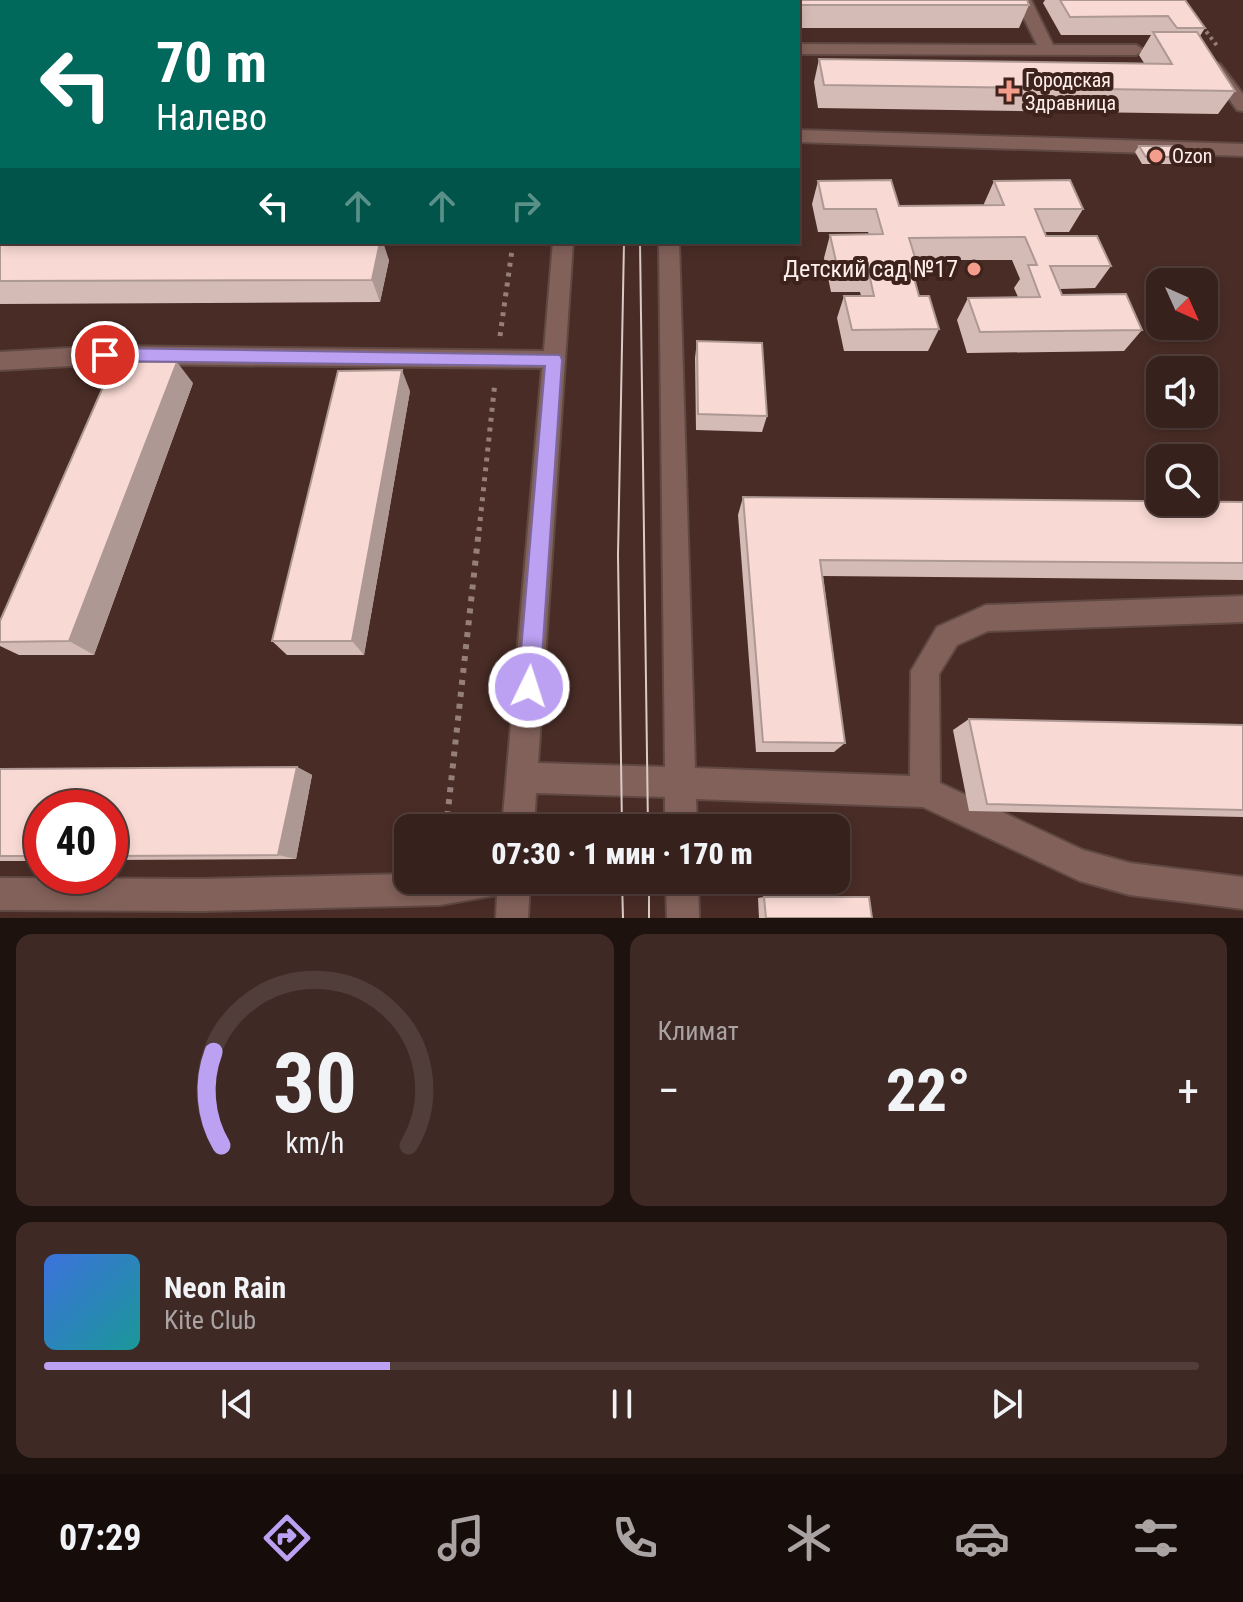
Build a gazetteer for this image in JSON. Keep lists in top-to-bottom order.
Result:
{
  "places": {
    "health": ["Городская Здравница"],
    "other": ["Ozon", "Детский сад №17"]
  },
  "north": "bottom right",
  "page": {
    "turn": ["70 m", "Налево"],
    "limit": "40",
    "trip": "07:30 · 1 мин · 170 m",
    "tile": "Климат",
    "heat": ["−", "22°", "+"],
    "song": ["Neon Rain", "Kite Club"],
    "tabs": "07:29",
    "gauge": ["30", "km/h"]
  }
}
